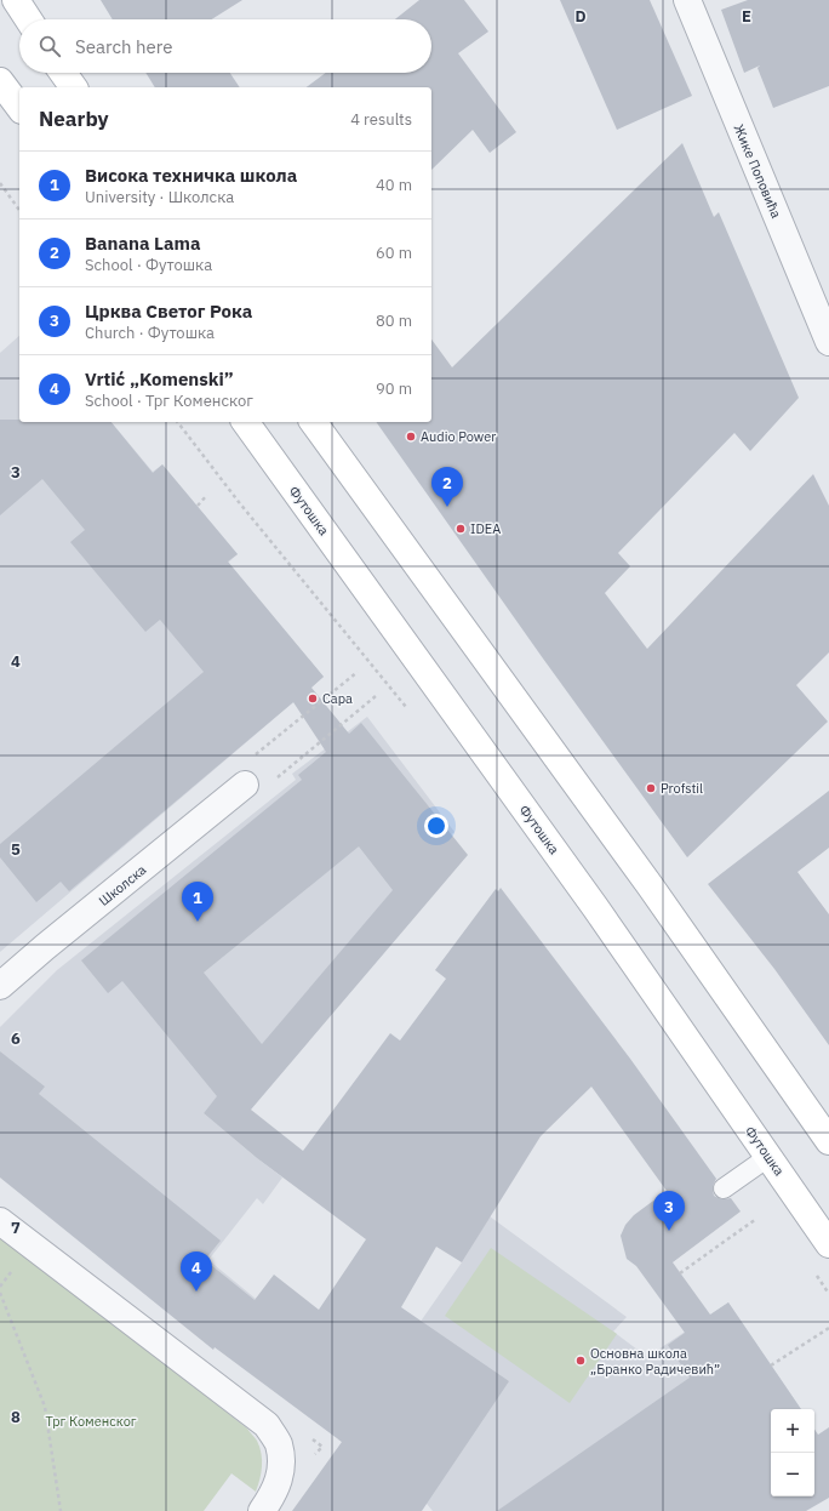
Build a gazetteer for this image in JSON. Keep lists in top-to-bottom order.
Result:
{
  "streets": {
    "main road": ["Футошка"],
    "street": ["Жике Поповића", "Школска"]
  },
  "parks": ["Трг Коменског"],
  "places": [
    "Audio Power",
    "IDEA",
    "Сара",
    "Profstil",
    "Основна школа „Бранко Радичевић”"
  ],
  "page": {
    "search": "Search here",
    "heading": ["Nearby", "4 results"],
    "list": [
      {
        "mark": "1",
        "name": "Висока техничка школа",
        "note": "University · Школска",
        "value": "40 m"
      },
      {
        "mark": "2",
        "name": "Banana Lama",
        "note": "School · Футошка",
        "value": "60 m"
      },
      {
        "mark": "3",
        "name": "Црква Светог Рока",
        "note": "Church · Футошка",
        "value": "80 m"
      },
      {
        "mark": "4",
        "name": "Vrtić „Komenski”",
        "note": "School · Трг Коменског",
        "value": "90 m"
      }
    ],
    "pins": [
      "2",
      "1",
      "3",
      "4"
    ],
    "map_buttons": ["+", "−"]
  },
  "grid": {
    "columns": ["D", "E"],
    "rows": [
      "3",
      "4",
      "5",
      "6",
      "7",
      "8"
    ]
  }
}
